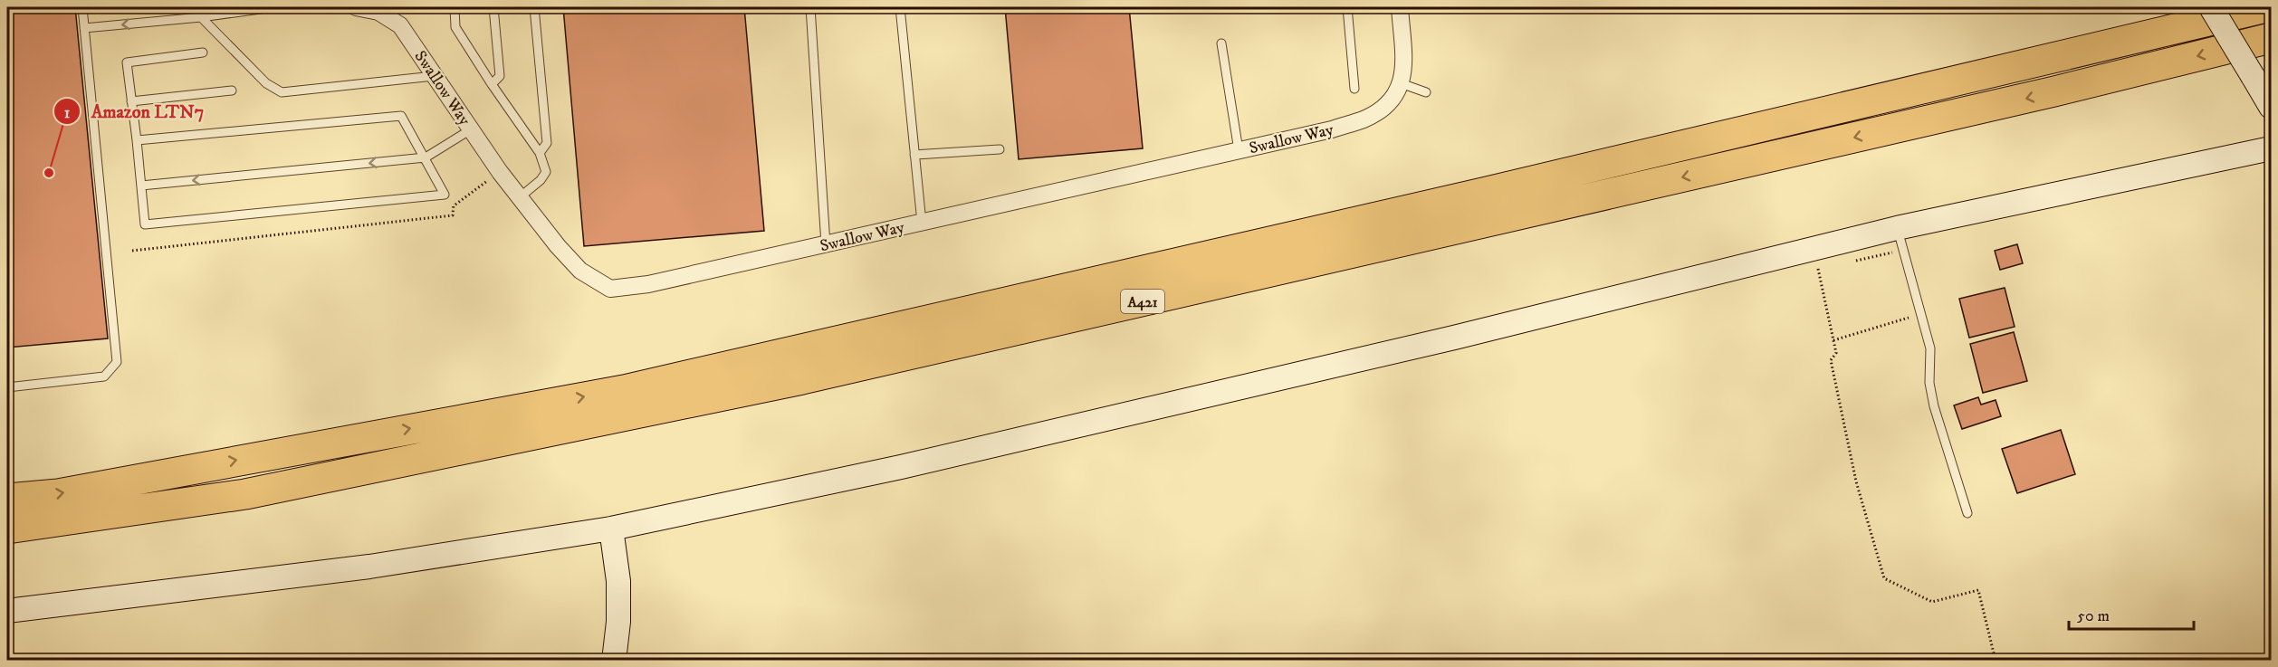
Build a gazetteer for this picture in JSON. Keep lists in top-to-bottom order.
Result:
{
  "streets": {
    "highway": ["A421"],
    "street": ["Swallow Way"]
  },
  "places": ["Amazon LTN7"],
  "scale_bar": "50 m"
}
